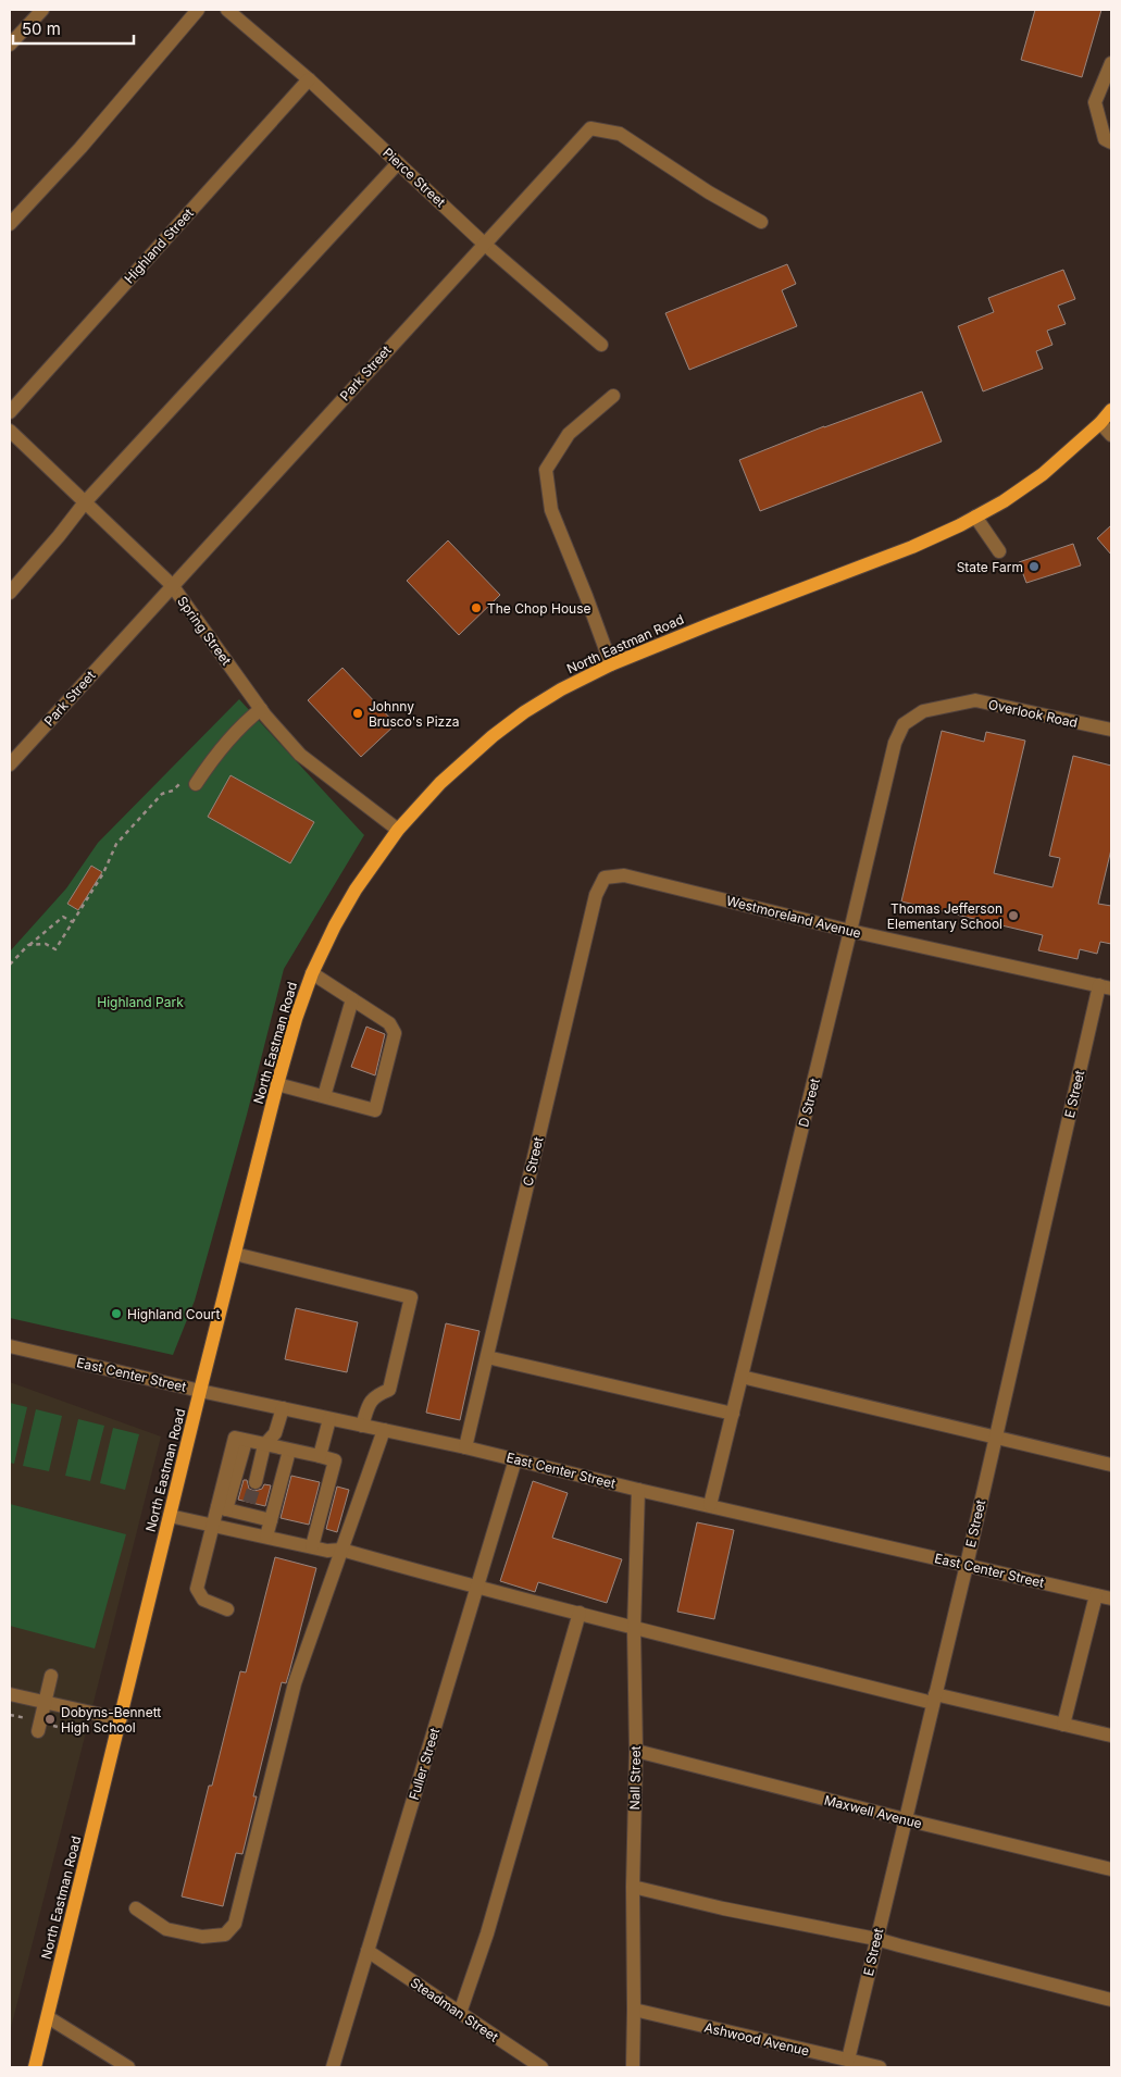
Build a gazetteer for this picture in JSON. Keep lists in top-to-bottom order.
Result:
{
  "streets": {
    "main road": ["North Eastman Road"],
    "street": [
      "Pierce Street",
      "Highland Street",
      "Park Street",
      "Spring Street",
      "Overlook Road",
      "Westmoreland Avenue",
      "E Street",
      "D Street",
      "C Street",
      "East Center Street",
      "Fuller Street",
      "Nall Street",
      "Maxwell Avenue",
      "Steadman Street",
      "Ashwood Avenue"
    ]
  },
  "crossings": [
    ["Pierce Street", "Highland Street"],
    ["Pierce Street", "Park Street"],
    ["Park Street", "Spring Street"],
    ["Spring Street", "North Eastman Road"],
    ["North Eastman Road", "East Center Street"],
    ["Overlook Road", "D Street"],
    ["Westmoreland Avenue", "E Street"],
    ["Westmoreland Avenue", "D Street"],
    ["Westmoreland Avenue", "C Street"],
    ["E Street", "East Center Street"],
    ["E Street", "Maxwell Avenue"],
    ["E Street", "Ashwood Avenue"],
    ["D Street", "East Center Street"],
    ["C Street", "East Center Street"],
    ["East Center Street", "Fuller Street"],
    ["East Center Street", "Nall Street"],
    ["Fuller Street", "Steadman Street"],
    ["Nall Street", "Maxwell Avenue"],
    ["Nall Street", "Ashwood Avenue"]
  ],
  "parks": ["Highland Park"],
  "places": [
    "State Farm",
    "The Chop House",
    "Johnny Brusco's Pizza",
    "Thomas Jefferson Elementary School",
    "Highland Court",
    "Dobyns-Bennett High School"
  ],
  "scale_bar": "50 m"
}
